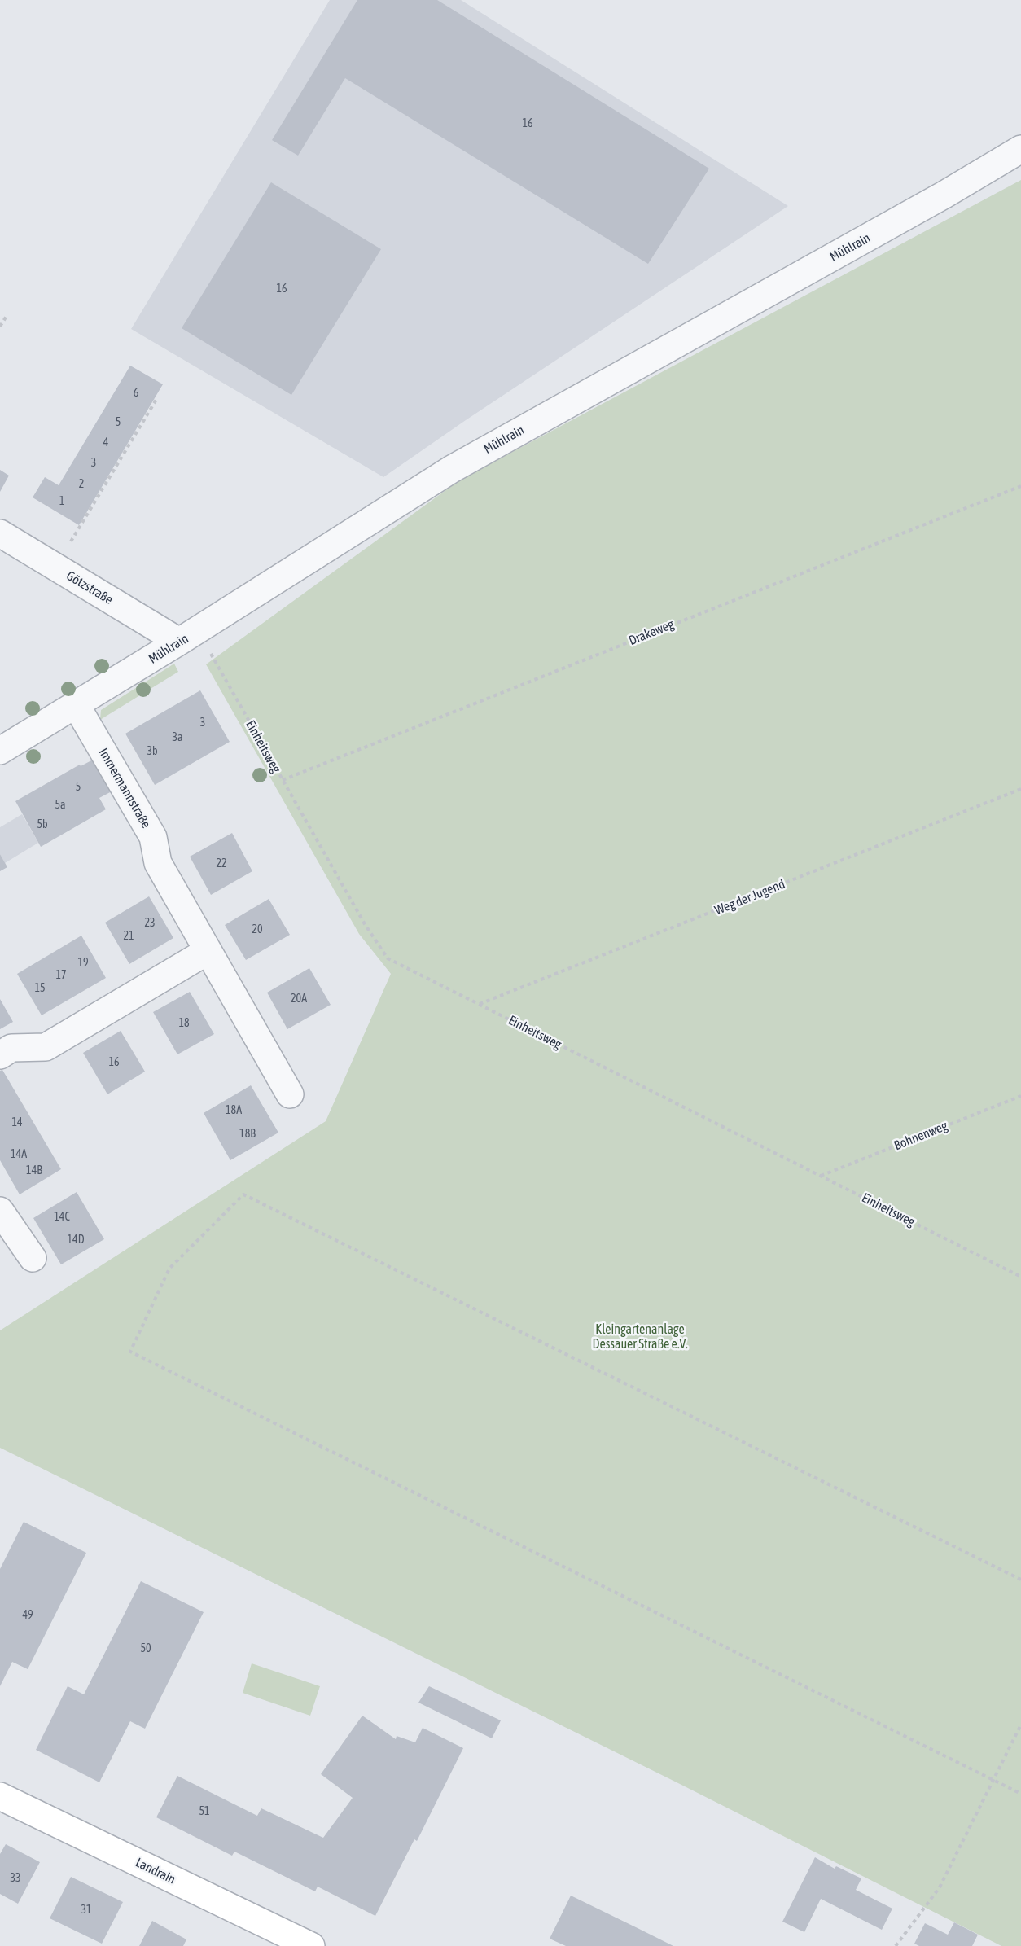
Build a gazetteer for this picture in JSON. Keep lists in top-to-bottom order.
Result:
{
  "streets": {
    "street": [
      "Mühlrain",
      "Götzstraße",
      "Immermannstraße",
      "Landrain"
    ],
    "path": [
      "Drakeweg",
      "Einheitsweg",
      "Weg der Jugend",
      "Bohnenweg"
    ]
  },
  "crossings": [
    ["Mühlrain", "Götzstraße"],
    ["Mühlrain", "Einheitsweg"],
    ["Mühlrain", "Immermannstraße"],
    ["Götzstraße", "Einheitsweg"],
    ["Drakeweg", "Einheitsweg"],
    ["Einheitsweg", "Weg der Jugend"],
    ["Einheitsweg", "Bohnenweg"]
  ],
  "parks": ["Kleingartenanlage Dessauer Straße e.V."],
  "house_numbers": [
    "16",
    "16",
    "6",
    "5",
    "4",
    "3",
    "2",
    "1",
    "3",
    "3a",
    "3b",
    "5",
    "5a",
    "5b",
    "22",
    "23",
    "20",
    "21",
    "19",
    "17",
    "15",
    "20A",
    "18",
    "16",
    "18A",
    "14",
    "18B",
    "14A",
    "14B",
    "14C",
    "14D",
    "49",
    "50",
    "51",
    "33",
    "31"
  ]
}
